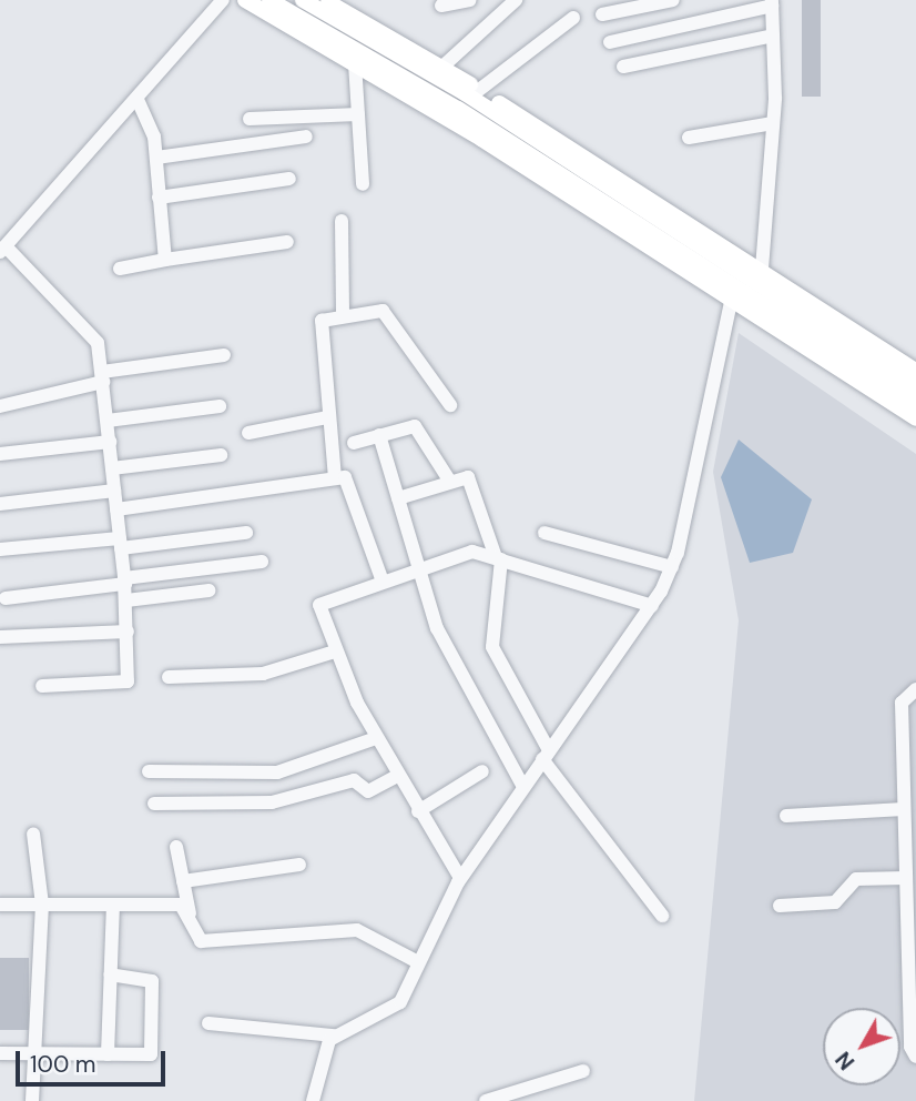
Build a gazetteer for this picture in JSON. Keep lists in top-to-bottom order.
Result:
{
  "scale_bar": "100 m",
  "north": "bottom left"
}
